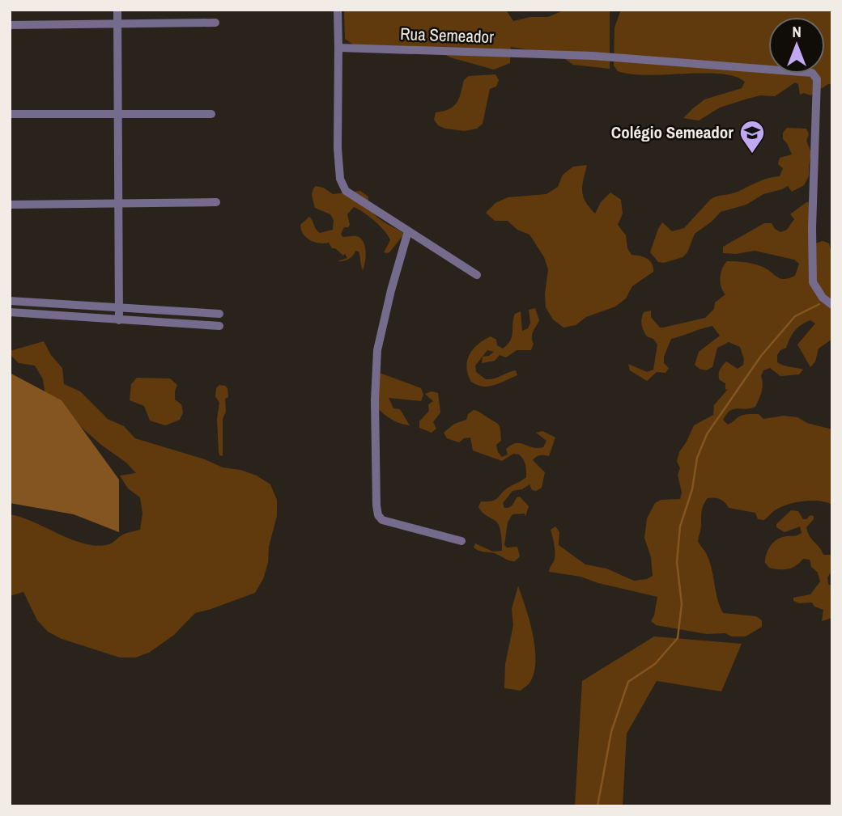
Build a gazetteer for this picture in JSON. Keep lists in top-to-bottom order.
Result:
{
  "streets": {
    "street": ["Rua Semeador"]
  },
  "places": {
    "school or university": ["Colégio Semeador"]
  },
  "north": "top"
}
